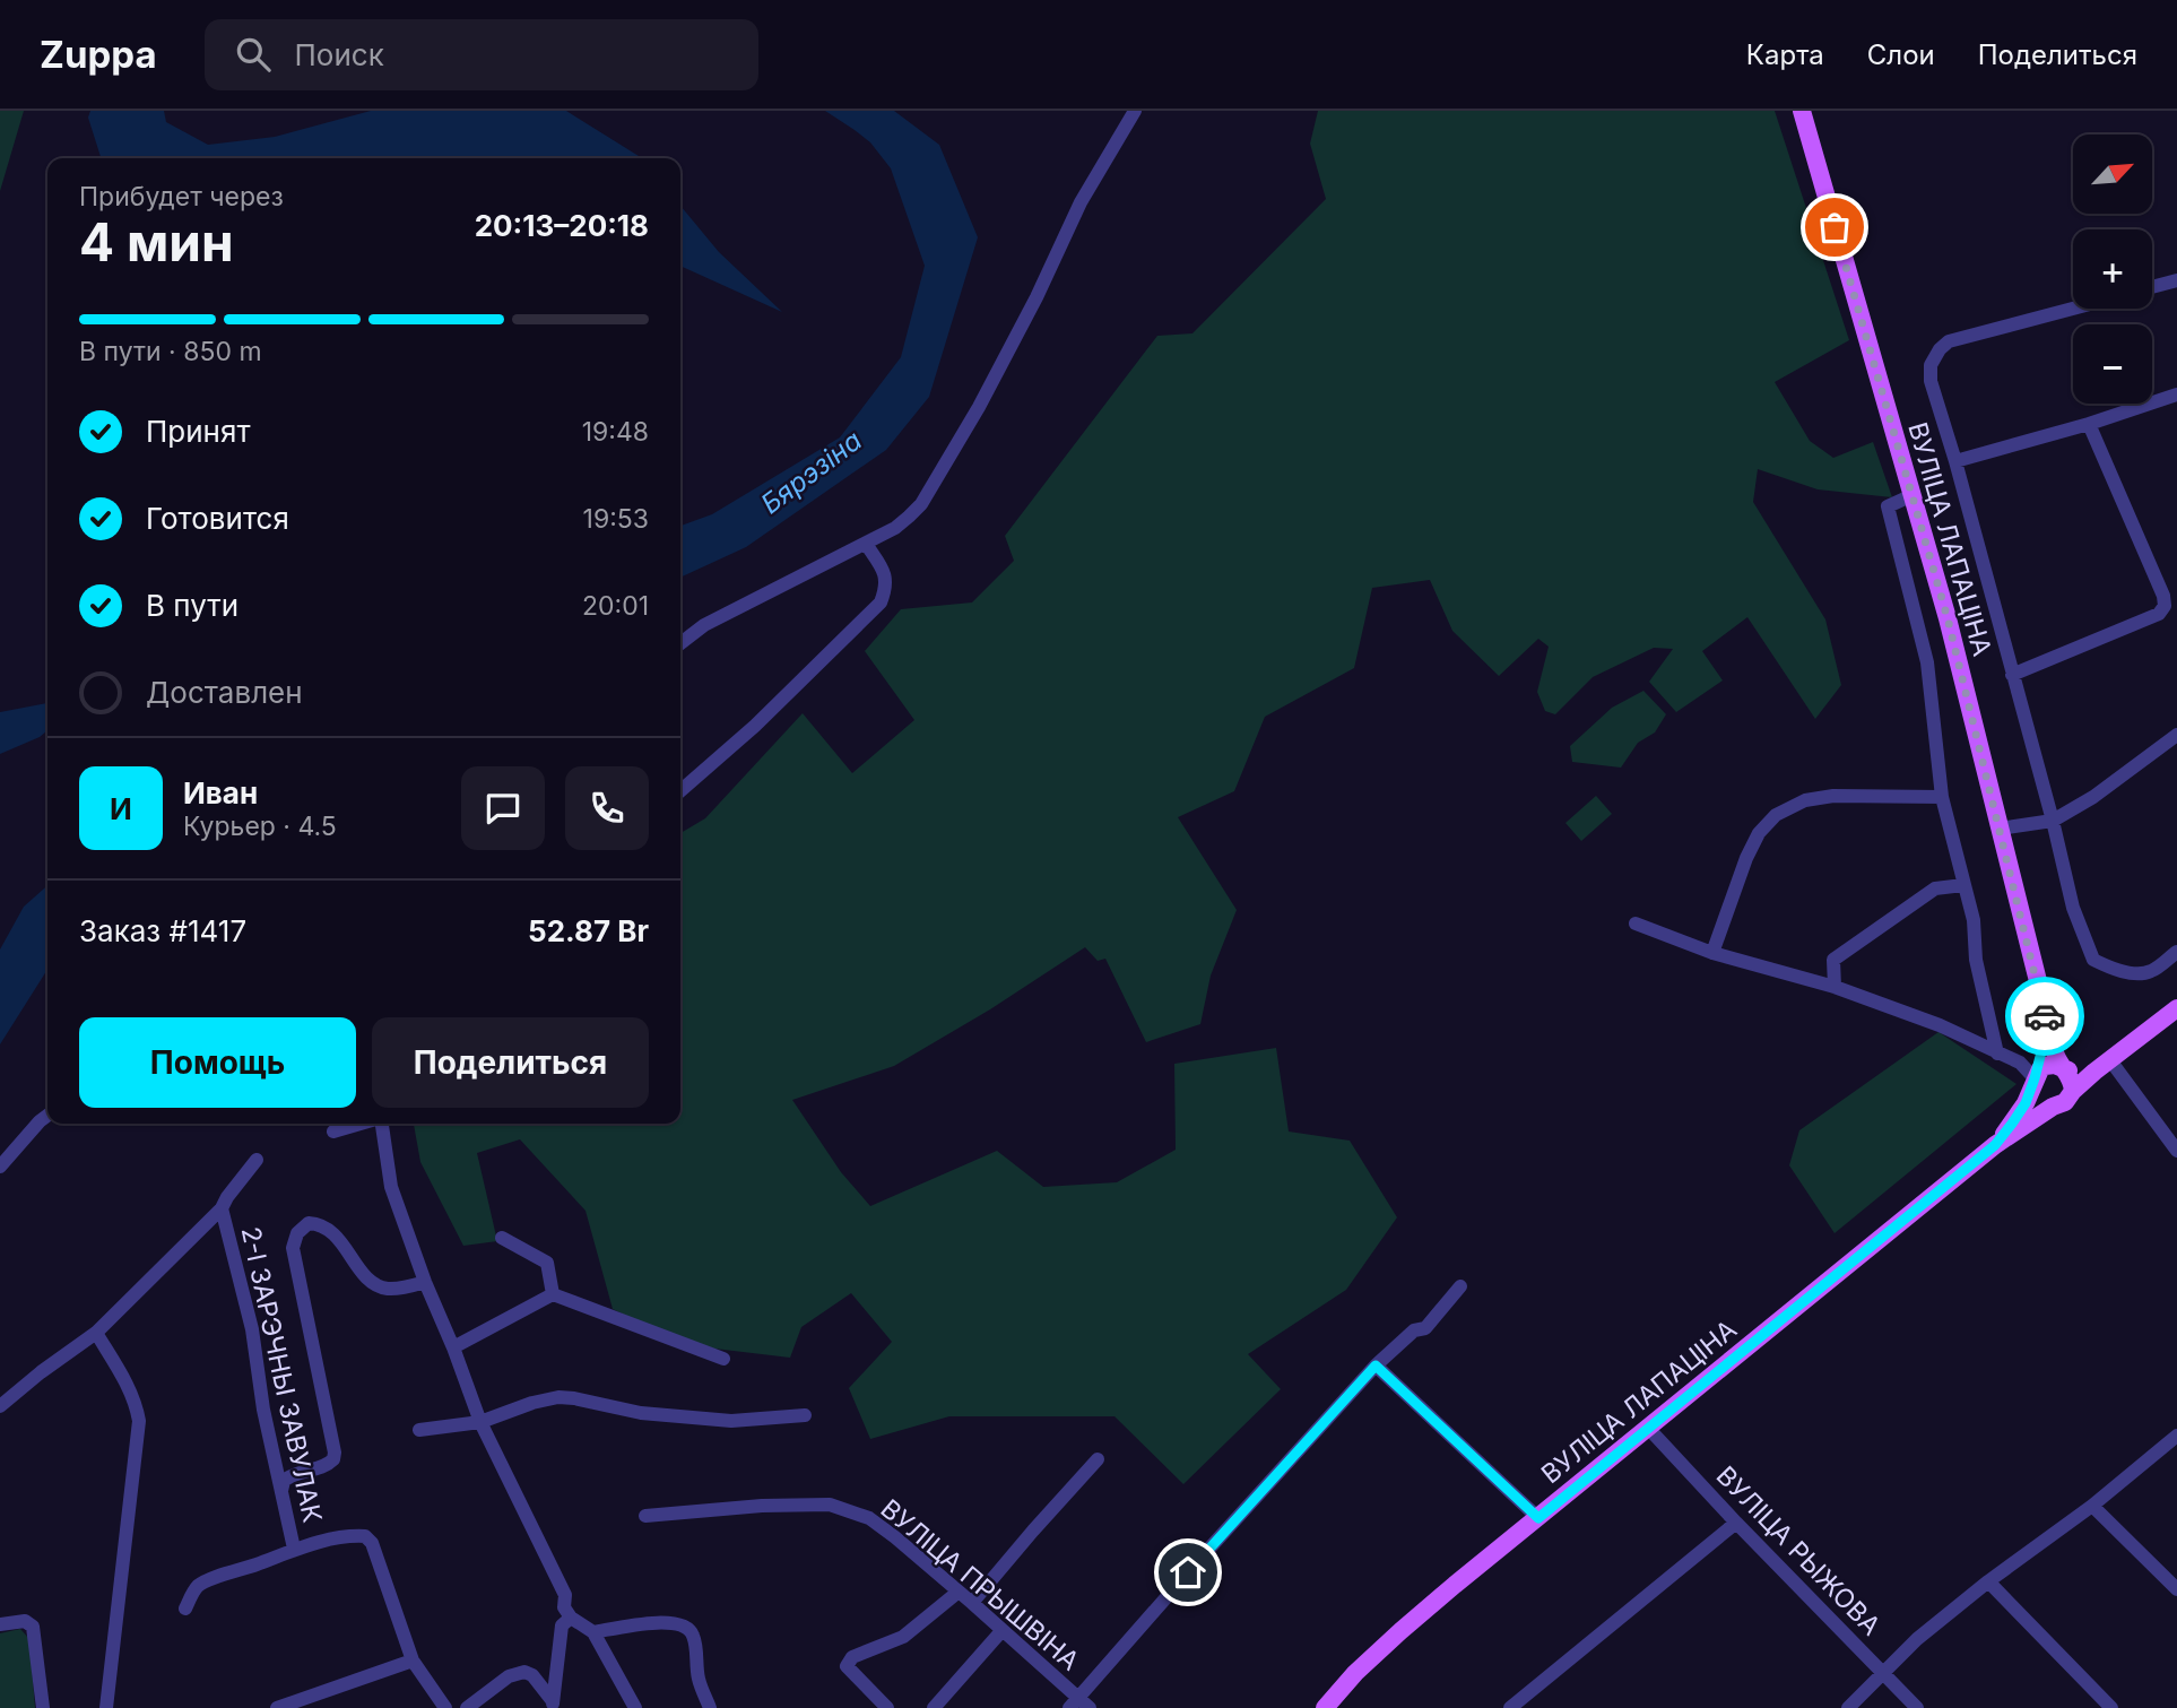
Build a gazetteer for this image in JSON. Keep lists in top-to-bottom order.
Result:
{
  "streets": {
    "main road": ["ВУЛІЦА ЛАПАЦІНА"],
    "street": ["2-І ЗАРЭЧНЫ ЗАВУЛАК", "ВУЛІЦА РЫЖОВА", "ВУЛІЦА ПРЫШВІНА"]
  },
  "crossings": [
    ["ВУЛІЦА ЛАПАЦІНА", "ВУЛІЦА РЫЖОВА"]
  ],
  "water": ["Бярэзіна"],
  "north": "top right",
  "page": {
    "header": "Zuppa",
    "search": "Поиск",
    "nav": ["Карта", "Слои", "Поделиться"],
    "map_buttons": ["+", "−"],
    "heading": ["4 мин", "Прибудет через", "20:13–20:18"],
    "panel": [
      "Иван",
      "Курьер · 4.5",
      "Заказ #1417",
      "52.87 Br"
    ],
    "bar": "В пути · 850 m",
    "list": [
      ["Принят", "19:48"],
      ["Готовится", "19:53"],
      ["В пути", "20:01"],
      "Доставлен"
    ],
    "round": "И",
    "buttons": ["Помощь", "Поделиться"]
  }
}
